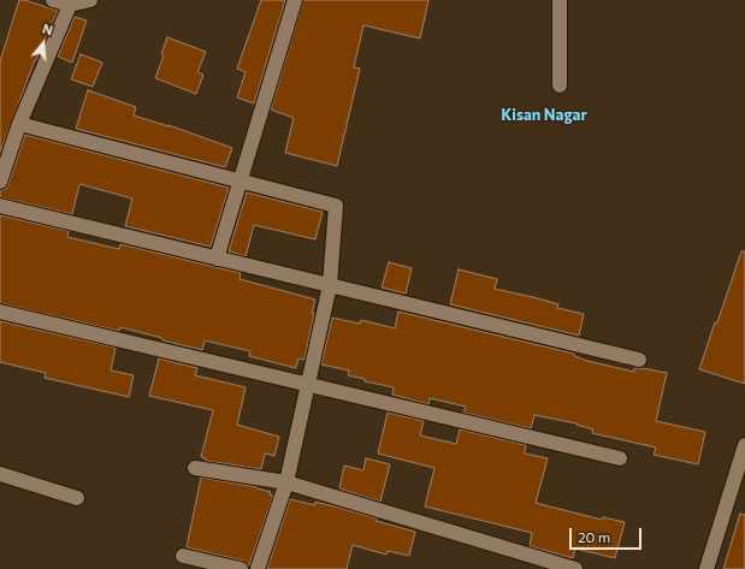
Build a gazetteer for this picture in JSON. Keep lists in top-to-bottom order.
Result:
{
  "districts": ["Kisan Nagar"],
  "scale_bar": "20 m",
  "north": "top"
}
